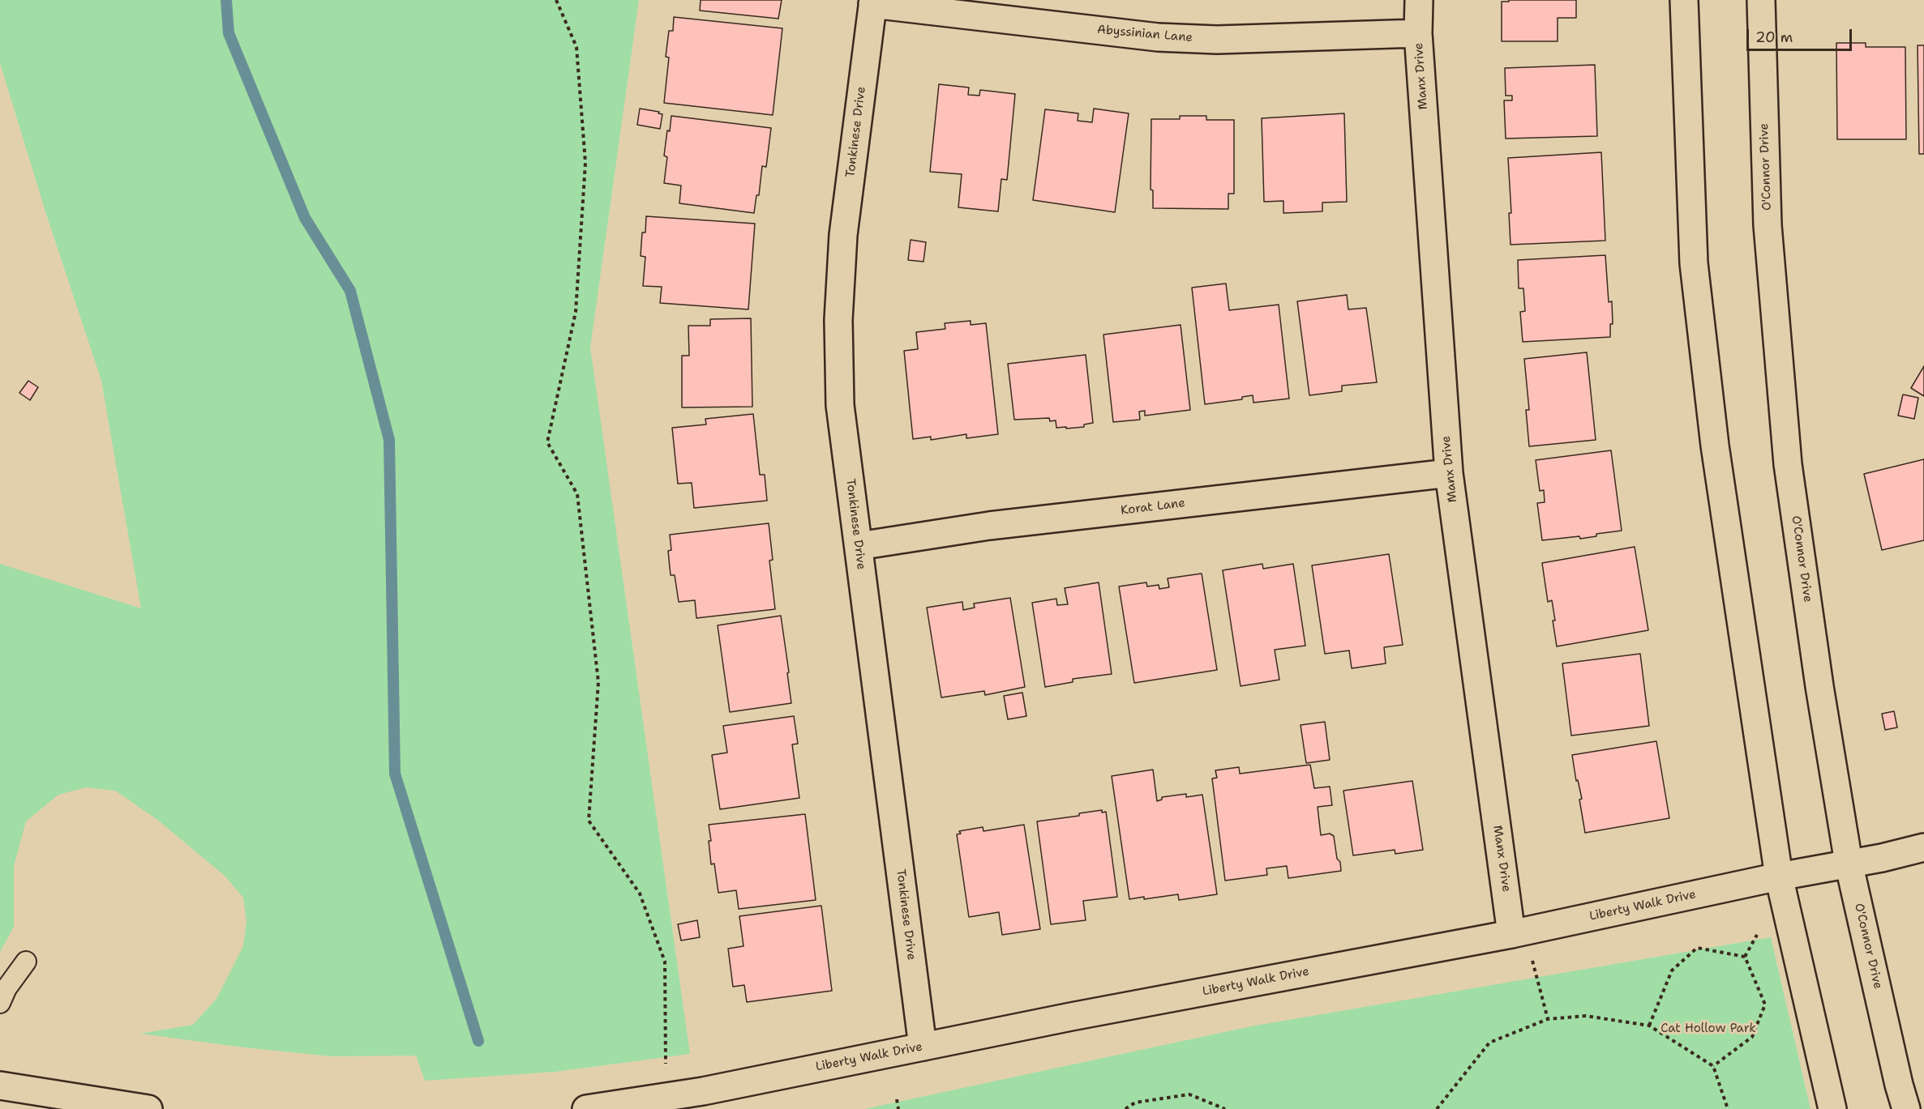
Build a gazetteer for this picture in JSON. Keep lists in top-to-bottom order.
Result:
{
  "streets": {
    "street": [
      "Abyssinian Lane",
      "Manx Drive",
      "Tonkinese Drive",
      "O'Connor Drive",
      "Korat Lane",
      "Liberty Walk Drive"
    ]
  },
  "crossings": [
    ["Abyssinian Lane", "Manx Drive"],
    ["Abyssinian Lane", "Tonkinese Drive"],
    ["Manx Drive", "Korat Lane"],
    ["Manx Drive", "Liberty Walk Drive"],
    ["Tonkinese Drive", "Korat Lane"],
    ["Tonkinese Drive", "Liberty Walk Drive"],
    ["O'Connor Drive", "Liberty Walk Drive"]
  ],
  "parks": ["Cat Hollow Park"],
  "scale_bar": "20 m"
}
